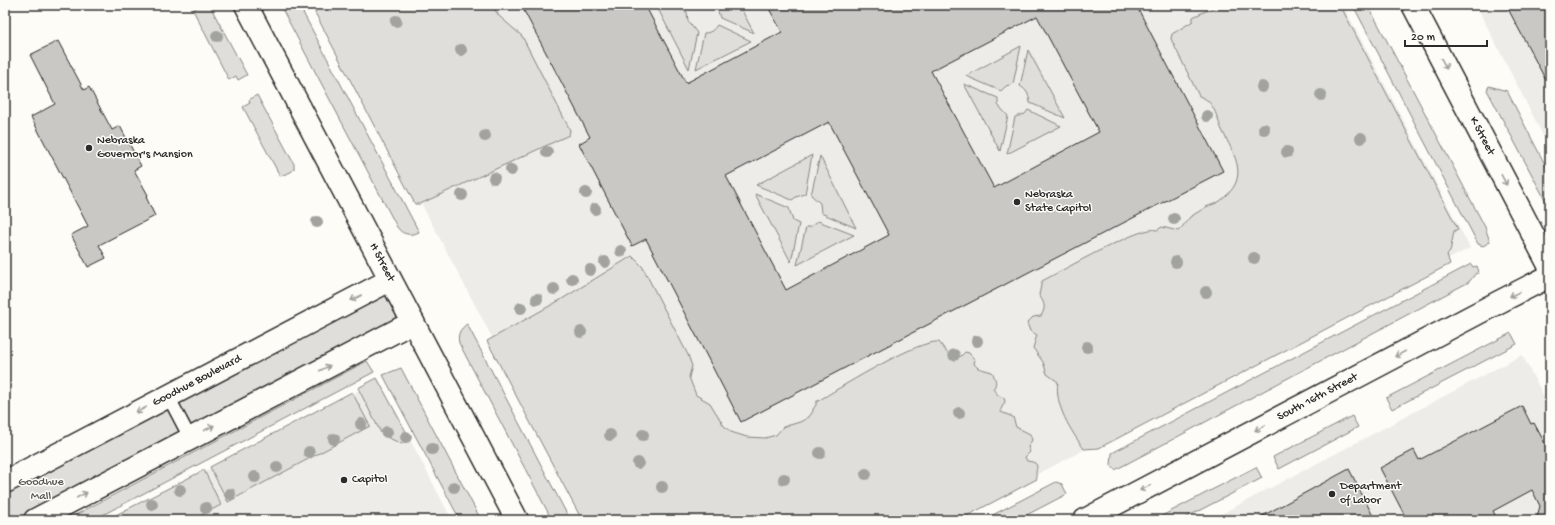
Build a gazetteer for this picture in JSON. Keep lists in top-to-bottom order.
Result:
{
  "streets": {
    "street": [
      "K Street",
      "H Street",
      "Goodhue Boulevard",
      "South 16th Street"
    ]
  },
  "crossings": [
    ["H Street", "Goodhue Boulevard"]
  ],
  "one_way": ["K Street", "South 16th Street"],
  "parks": ["Goodhue Mall"],
  "places": [
    "Nebraska Governor's Mansion",
    "Nebraska State Capitol",
    "Capitol",
    "Department of Labor"
  ],
  "scale_bar": "20 m"
}
